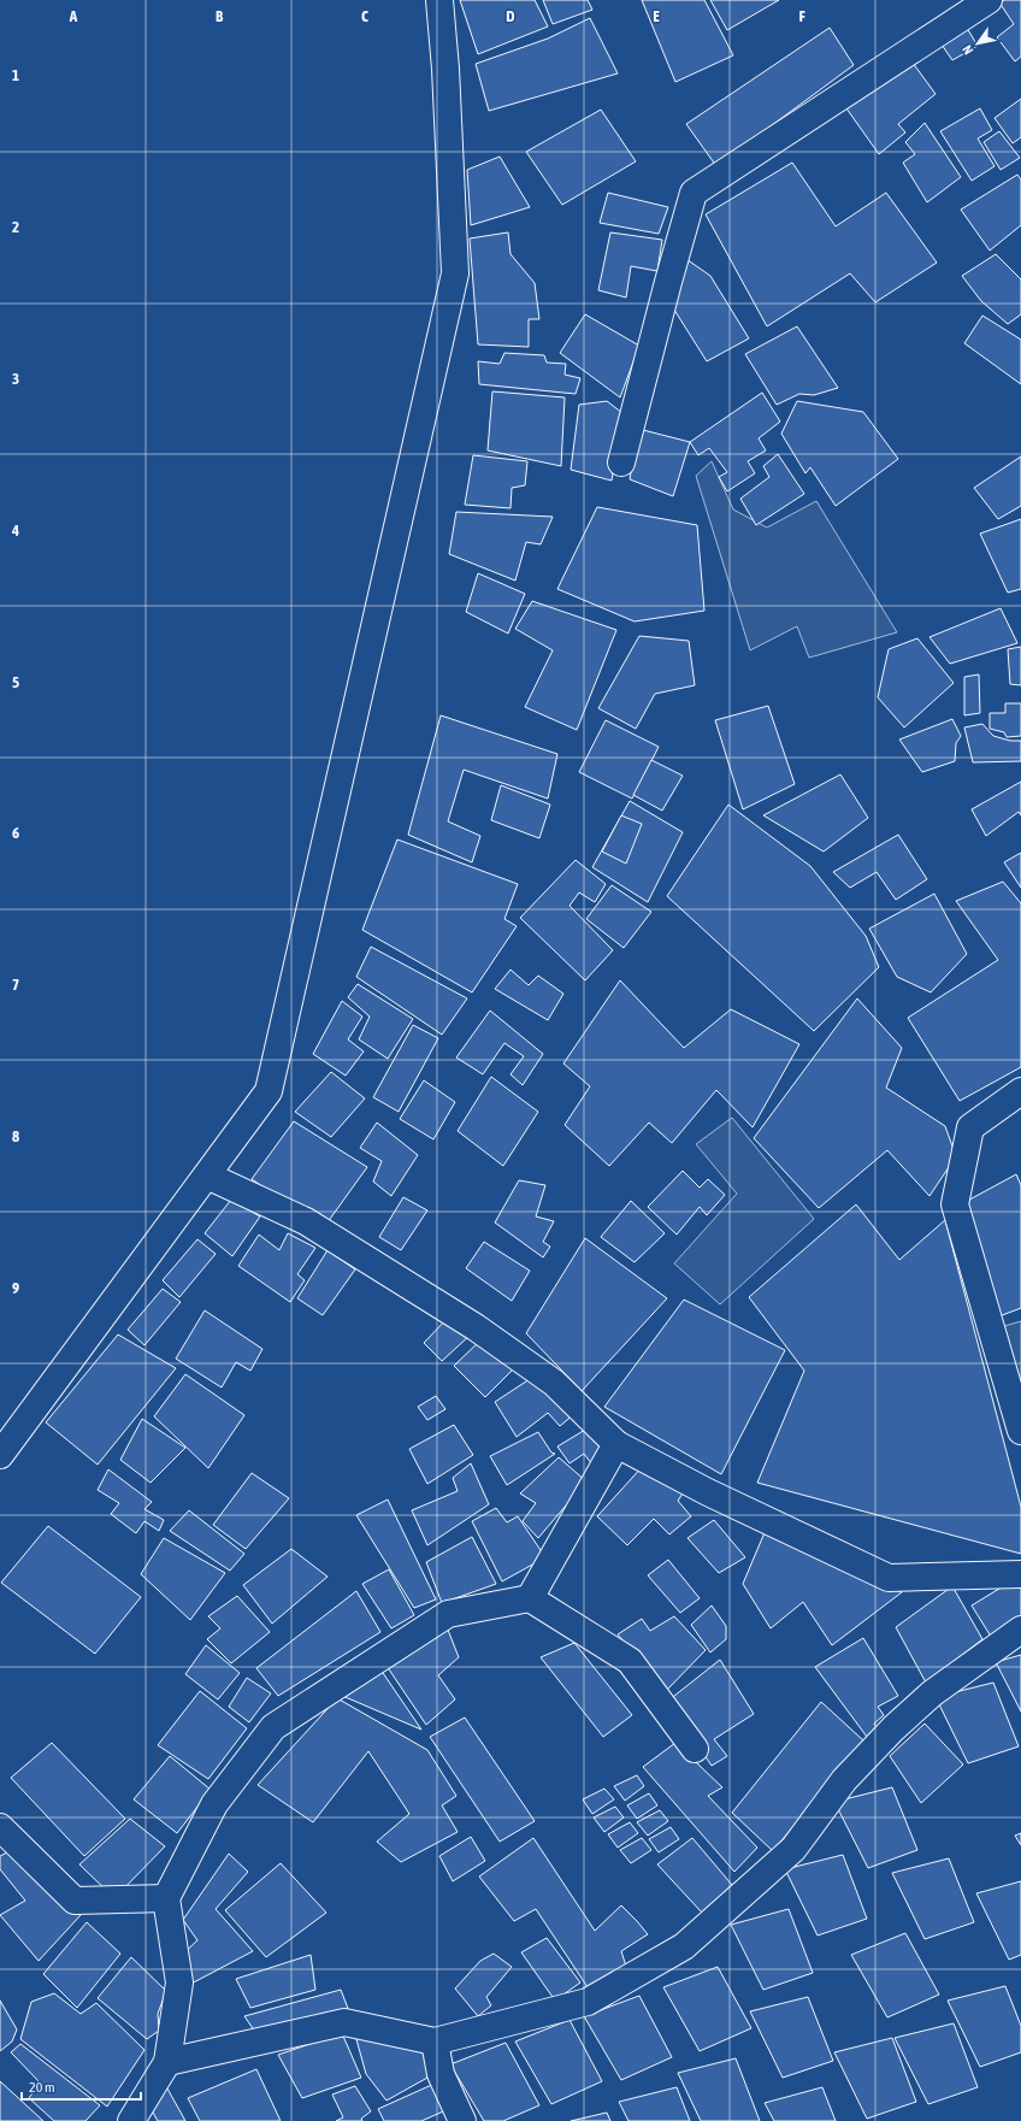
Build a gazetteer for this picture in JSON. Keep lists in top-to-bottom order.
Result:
{
  "scale_bar": "20 m",
  "north": "bottom left",
  "grid": {
    "columns": [
      "A",
      "B",
      "C",
      "D",
      "E",
      "F"
    ],
    "rows": [
      "1",
      "2",
      "3",
      "4",
      "5",
      "6",
      "7",
      "8",
      "9"
    ]
  }
}
